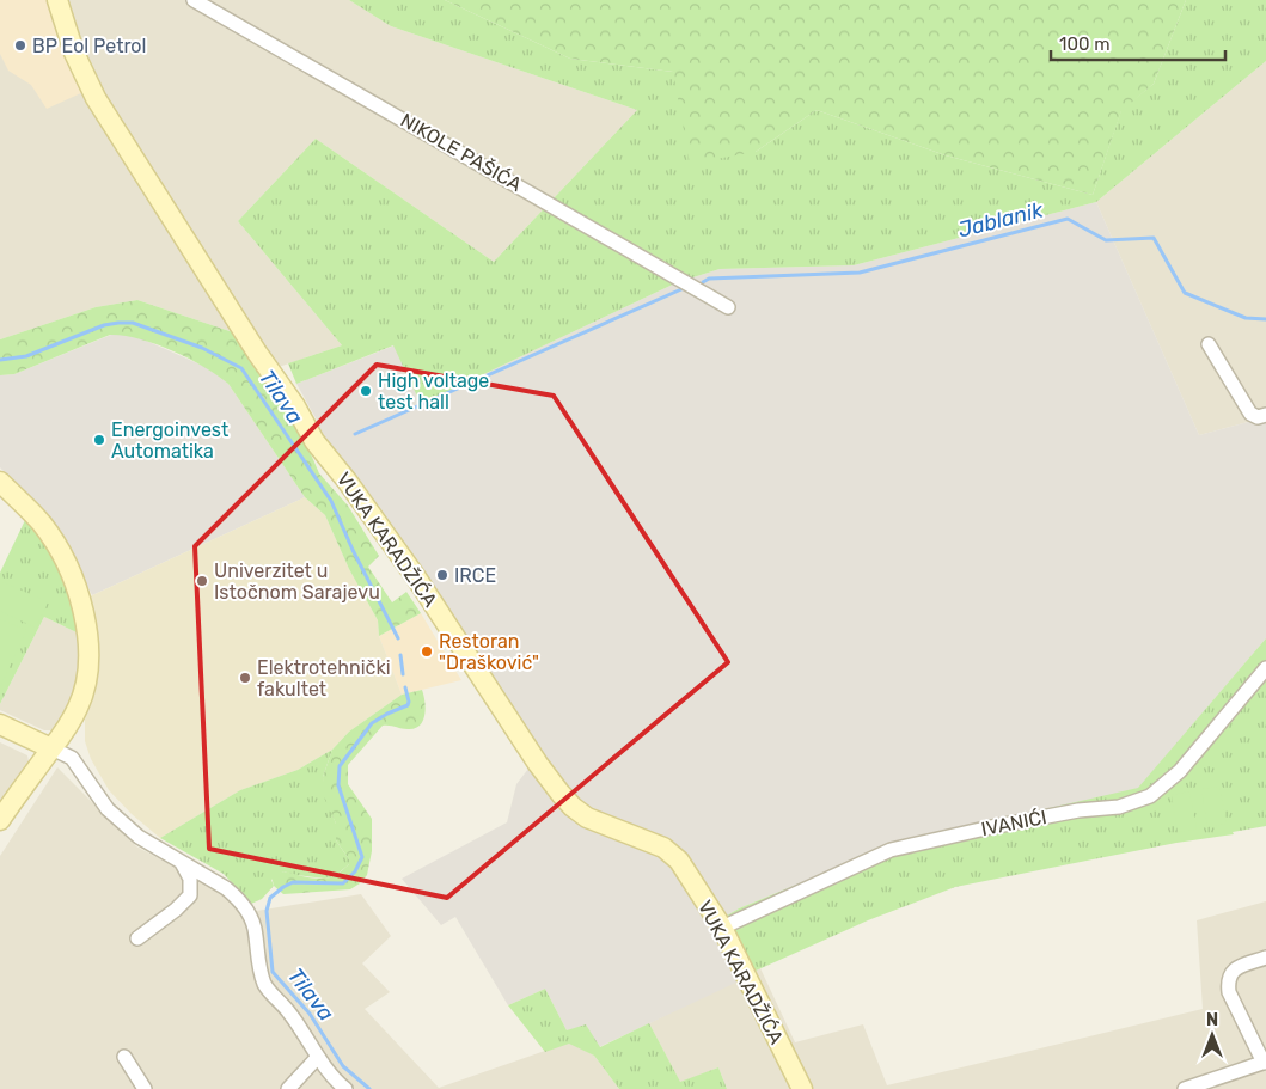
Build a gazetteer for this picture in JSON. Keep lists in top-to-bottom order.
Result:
{
  "streets": {
    "street": ["NIKOLE PAŠIĆA", "VUKA KARADŽIĆA", "IVANIĆI"]
  },
  "crossings": [
    ["VUKA KARADŽIĆA", "IVANIĆI"]
  ],
  "water": ["Jablanik", "Tilava"],
  "places": [
    "BP Eol Petrol",
    "High voltage test hall",
    "Energoinvest Automatika",
    "IRCE",
    "Univerzitet u Istočnom Sarajevu",
    "Restoran \"Drašković\"",
    "Elektrotehnički fakultet"
  ],
  "scale_bar": "100 m",
  "north": "top"
}
